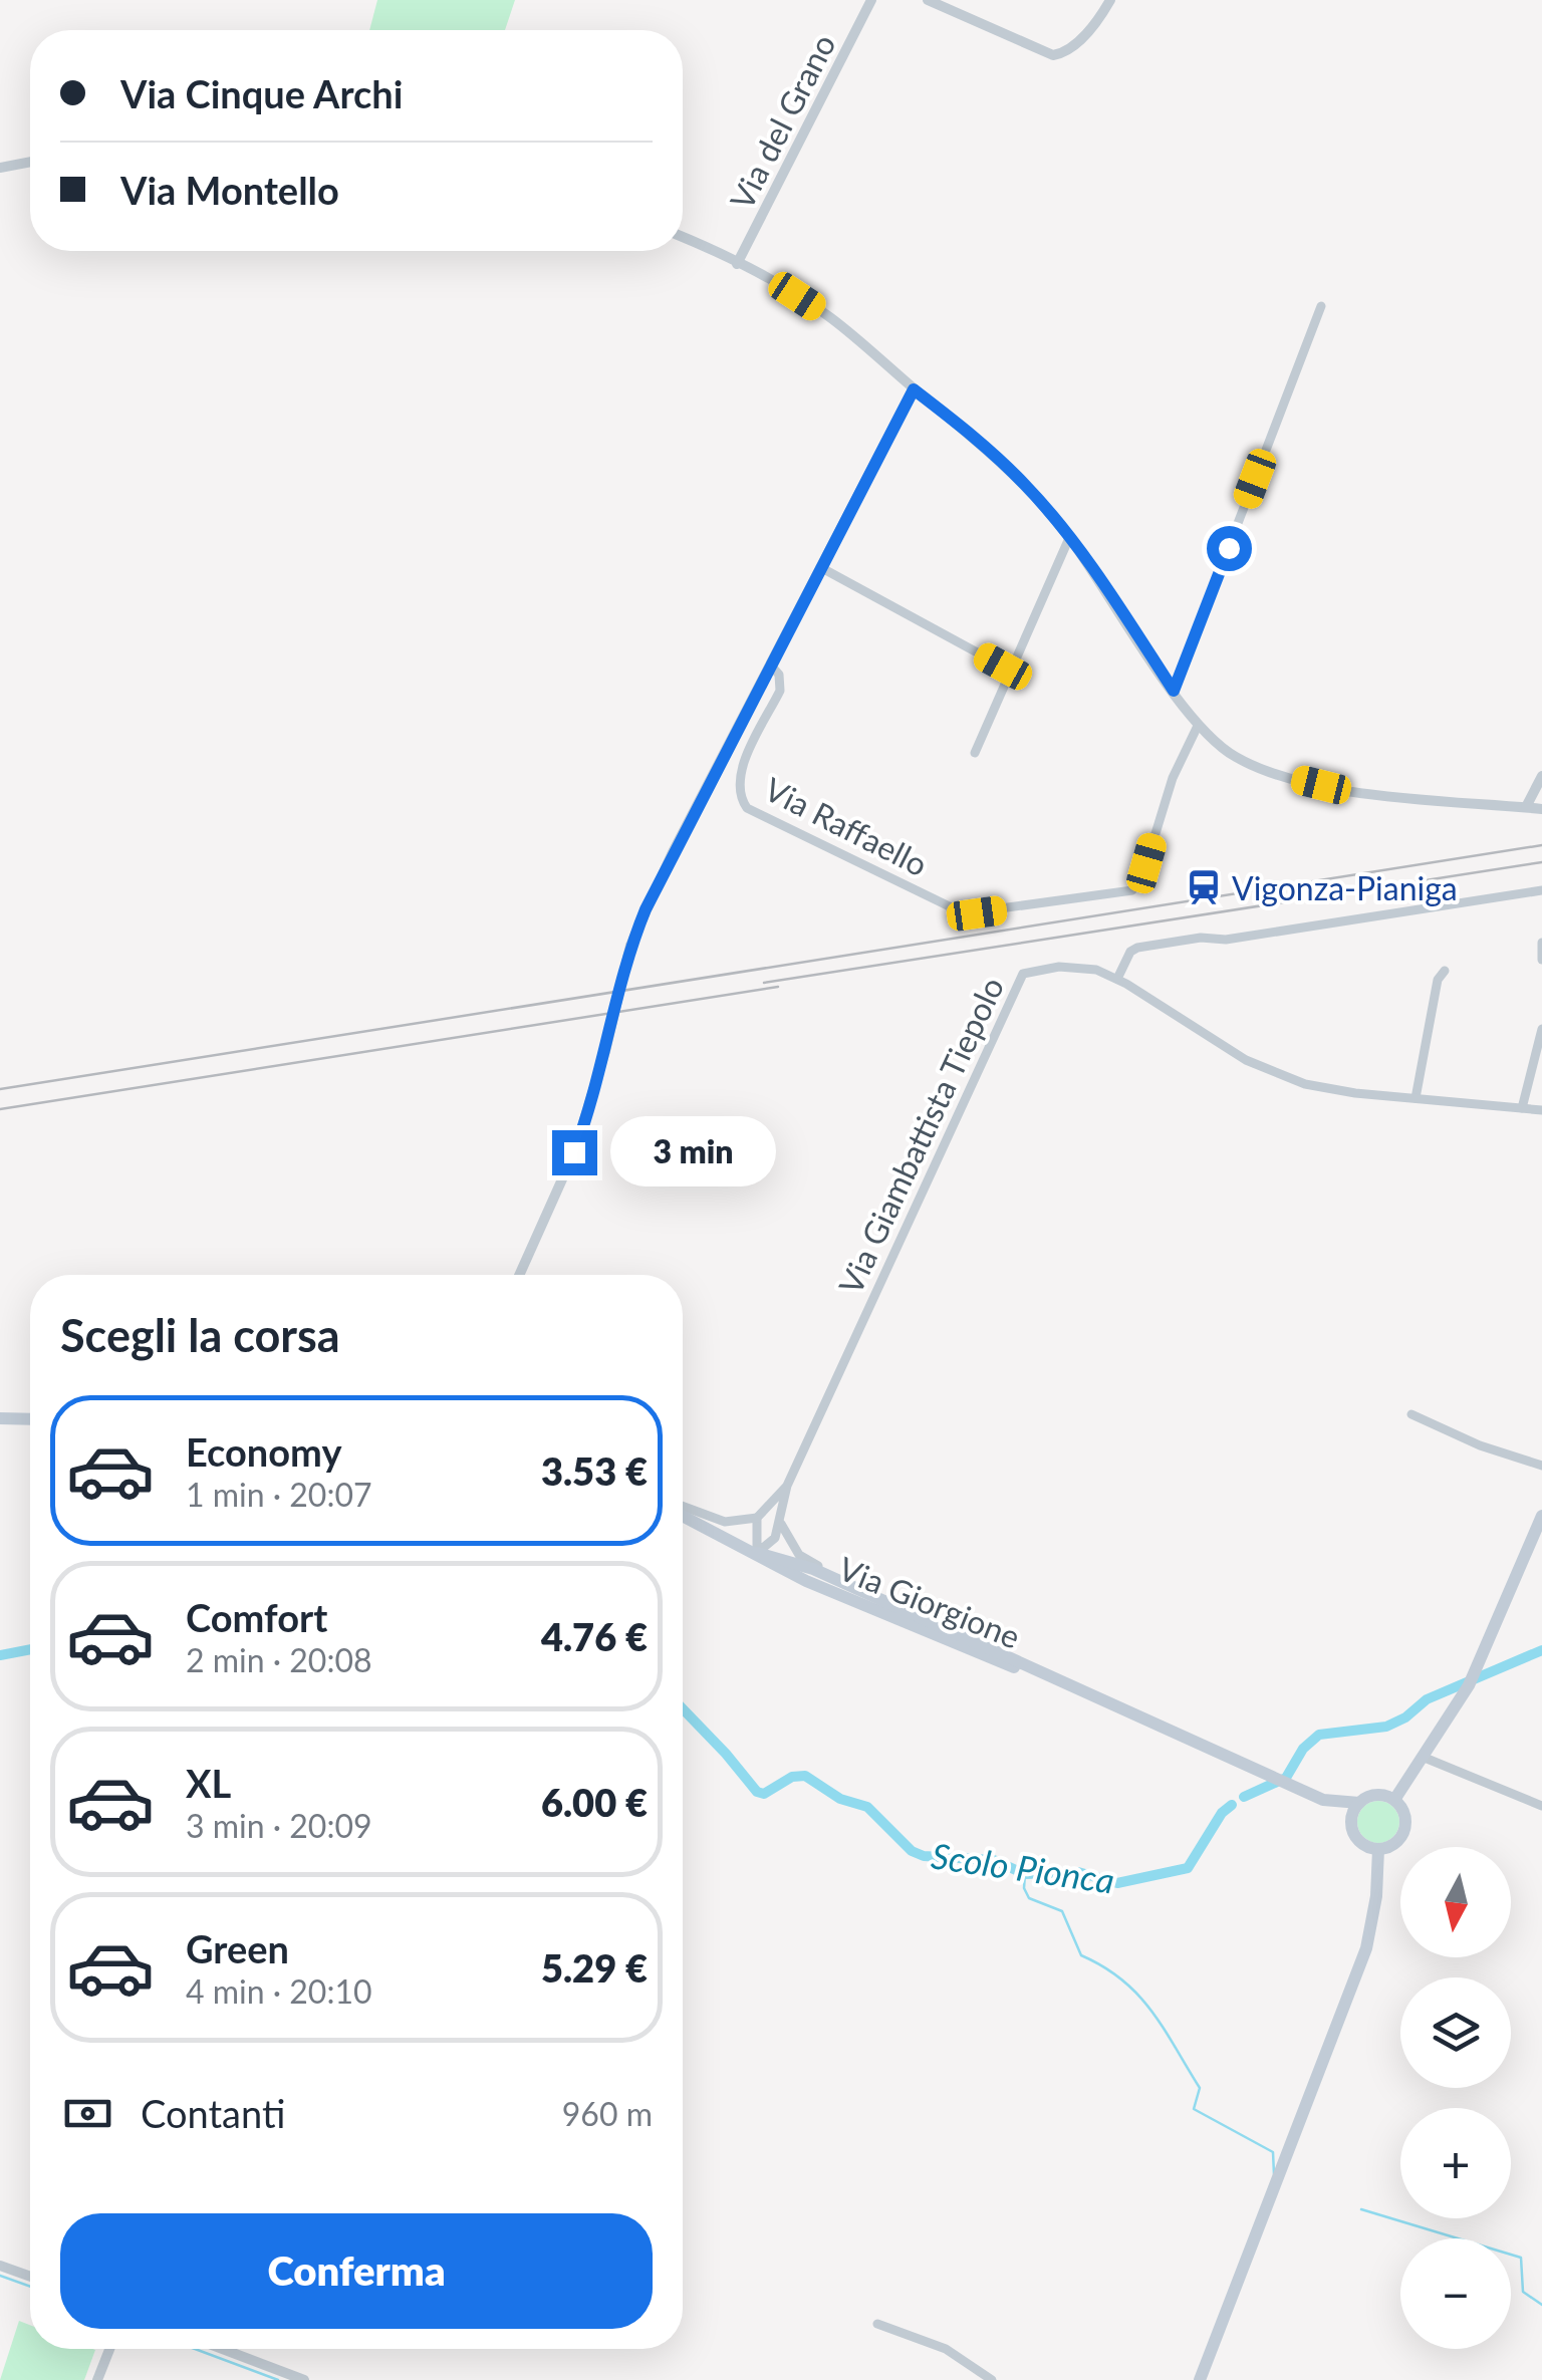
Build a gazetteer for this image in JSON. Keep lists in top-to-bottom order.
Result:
{
  "streets": {
    "main road": ["Via Giorgione"],
    "street": ["Via del Grano", "Via Raffaello", "Via Giambattista Tiepolo"]
  },
  "crossings": [
    ["Via Giambattista Tiepolo", "Via Giorgione"]
  ],
  "water": ["Scolo Pionca"],
  "places": {
    "station": ["Vigonza-Pianiga"]
  },
  "north": "bottom",
  "page": {
    "banner": ["Via Cinque Archi", "Via Montello"],
    "bubble": "3 min",
    "heading": "Scegli la corsa",
    "list": [
      {
        "name": "Economy",
        "note": "1 min · 20:07",
        "value": "3.53 €"
      },
      {
        "name": "Comfort",
        "note": "2 min · 20:08",
        "value": "4.76 €"
      },
      {
        "name": "XL",
        "note": "3 min · 20:09",
        "value": "6.00 €"
      },
      {
        "name": "Green",
        "note": "4 min · 20:10",
        "value": "5.29 €"
      }
    ],
    "map_buttons": ["+", "−"],
    "pay": ["Contanti", "960 m"],
    "buttons": "Conferma"
  }
}
